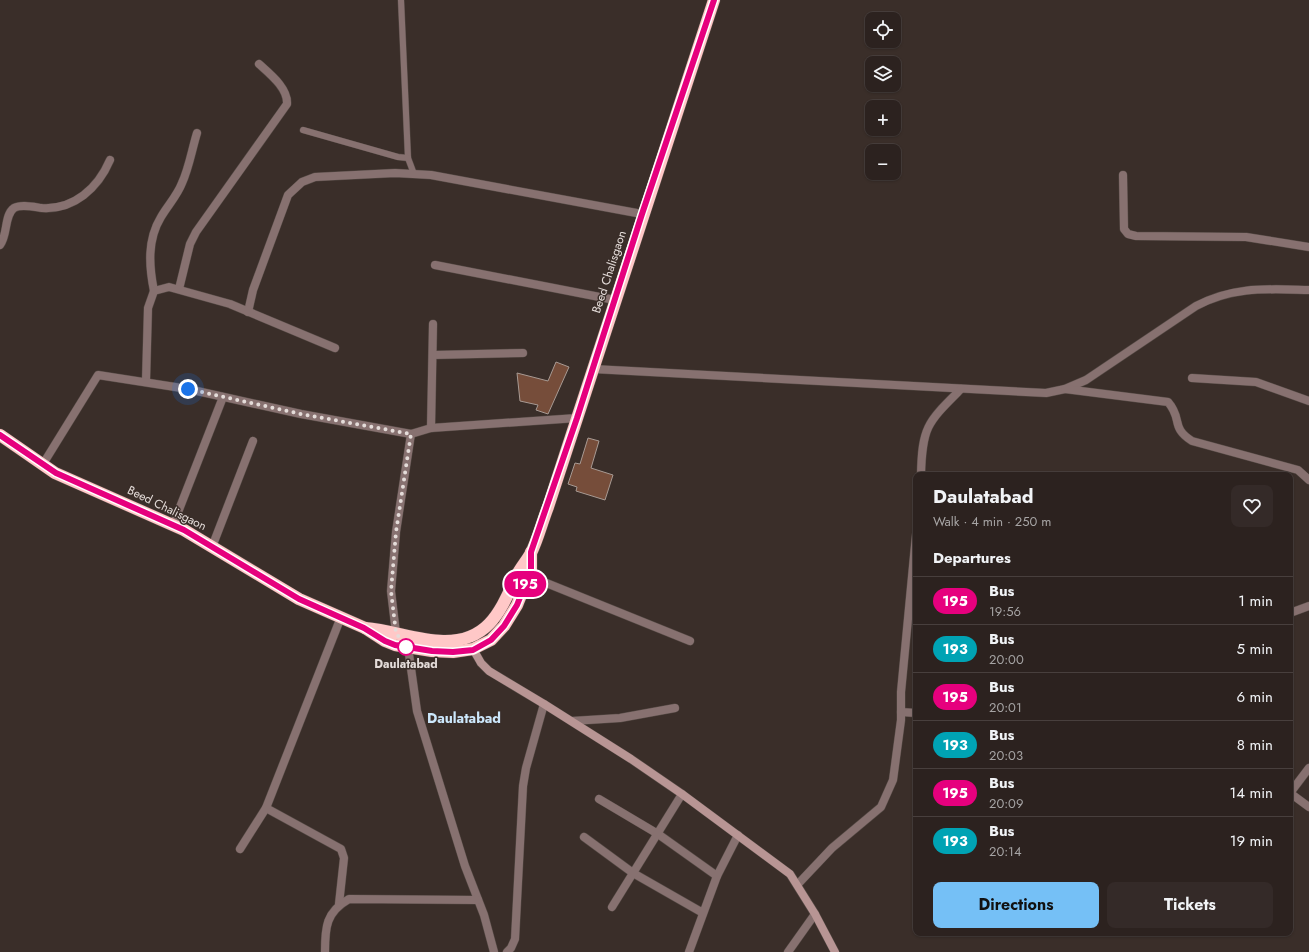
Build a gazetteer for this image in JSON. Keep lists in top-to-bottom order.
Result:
{
  "streets": {
    "highway": ["Beed Chalisgaon"]
  },
  "districts": ["Daulatabad"],
  "places": ["Daulatabad"],
  "lines": ["bus line 195"],
  "page": {
    "on_map": "195",
    "map_buttons": ["+", "−"],
    "heading": [
      ["Daulatabad", "Walk · 4 min · 250 m"],
      "Departures"
    ],
    "list": [
      {
        "mark": "195",
        "name": "Bus",
        "note": "19:56",
        "value": "1 min"
      },
      {
        "mark": "193",
        "name": "Bus",
        "note": "20:00",
        "value": "5 min"
      },
      {
        "mark": "195",
        "name": "Bus",
        "note": "20:01",
        "value": "6 min"
      },
      {
        "mark": "193",
        "name": "Bus",
        "note": "20:03",
        "value": "8 min"
      },
      {
        "mark": "195",
        "name": "Bus",
        "note": "20:09",
        "value": "14 min"
      },
      {
        "mark": "193",
        "name": "Bus",
        "note": "20:14",
        "value": "19 min"
      }
    ],
    "buttons": ["Directions", "Tickets"]
  }
}
